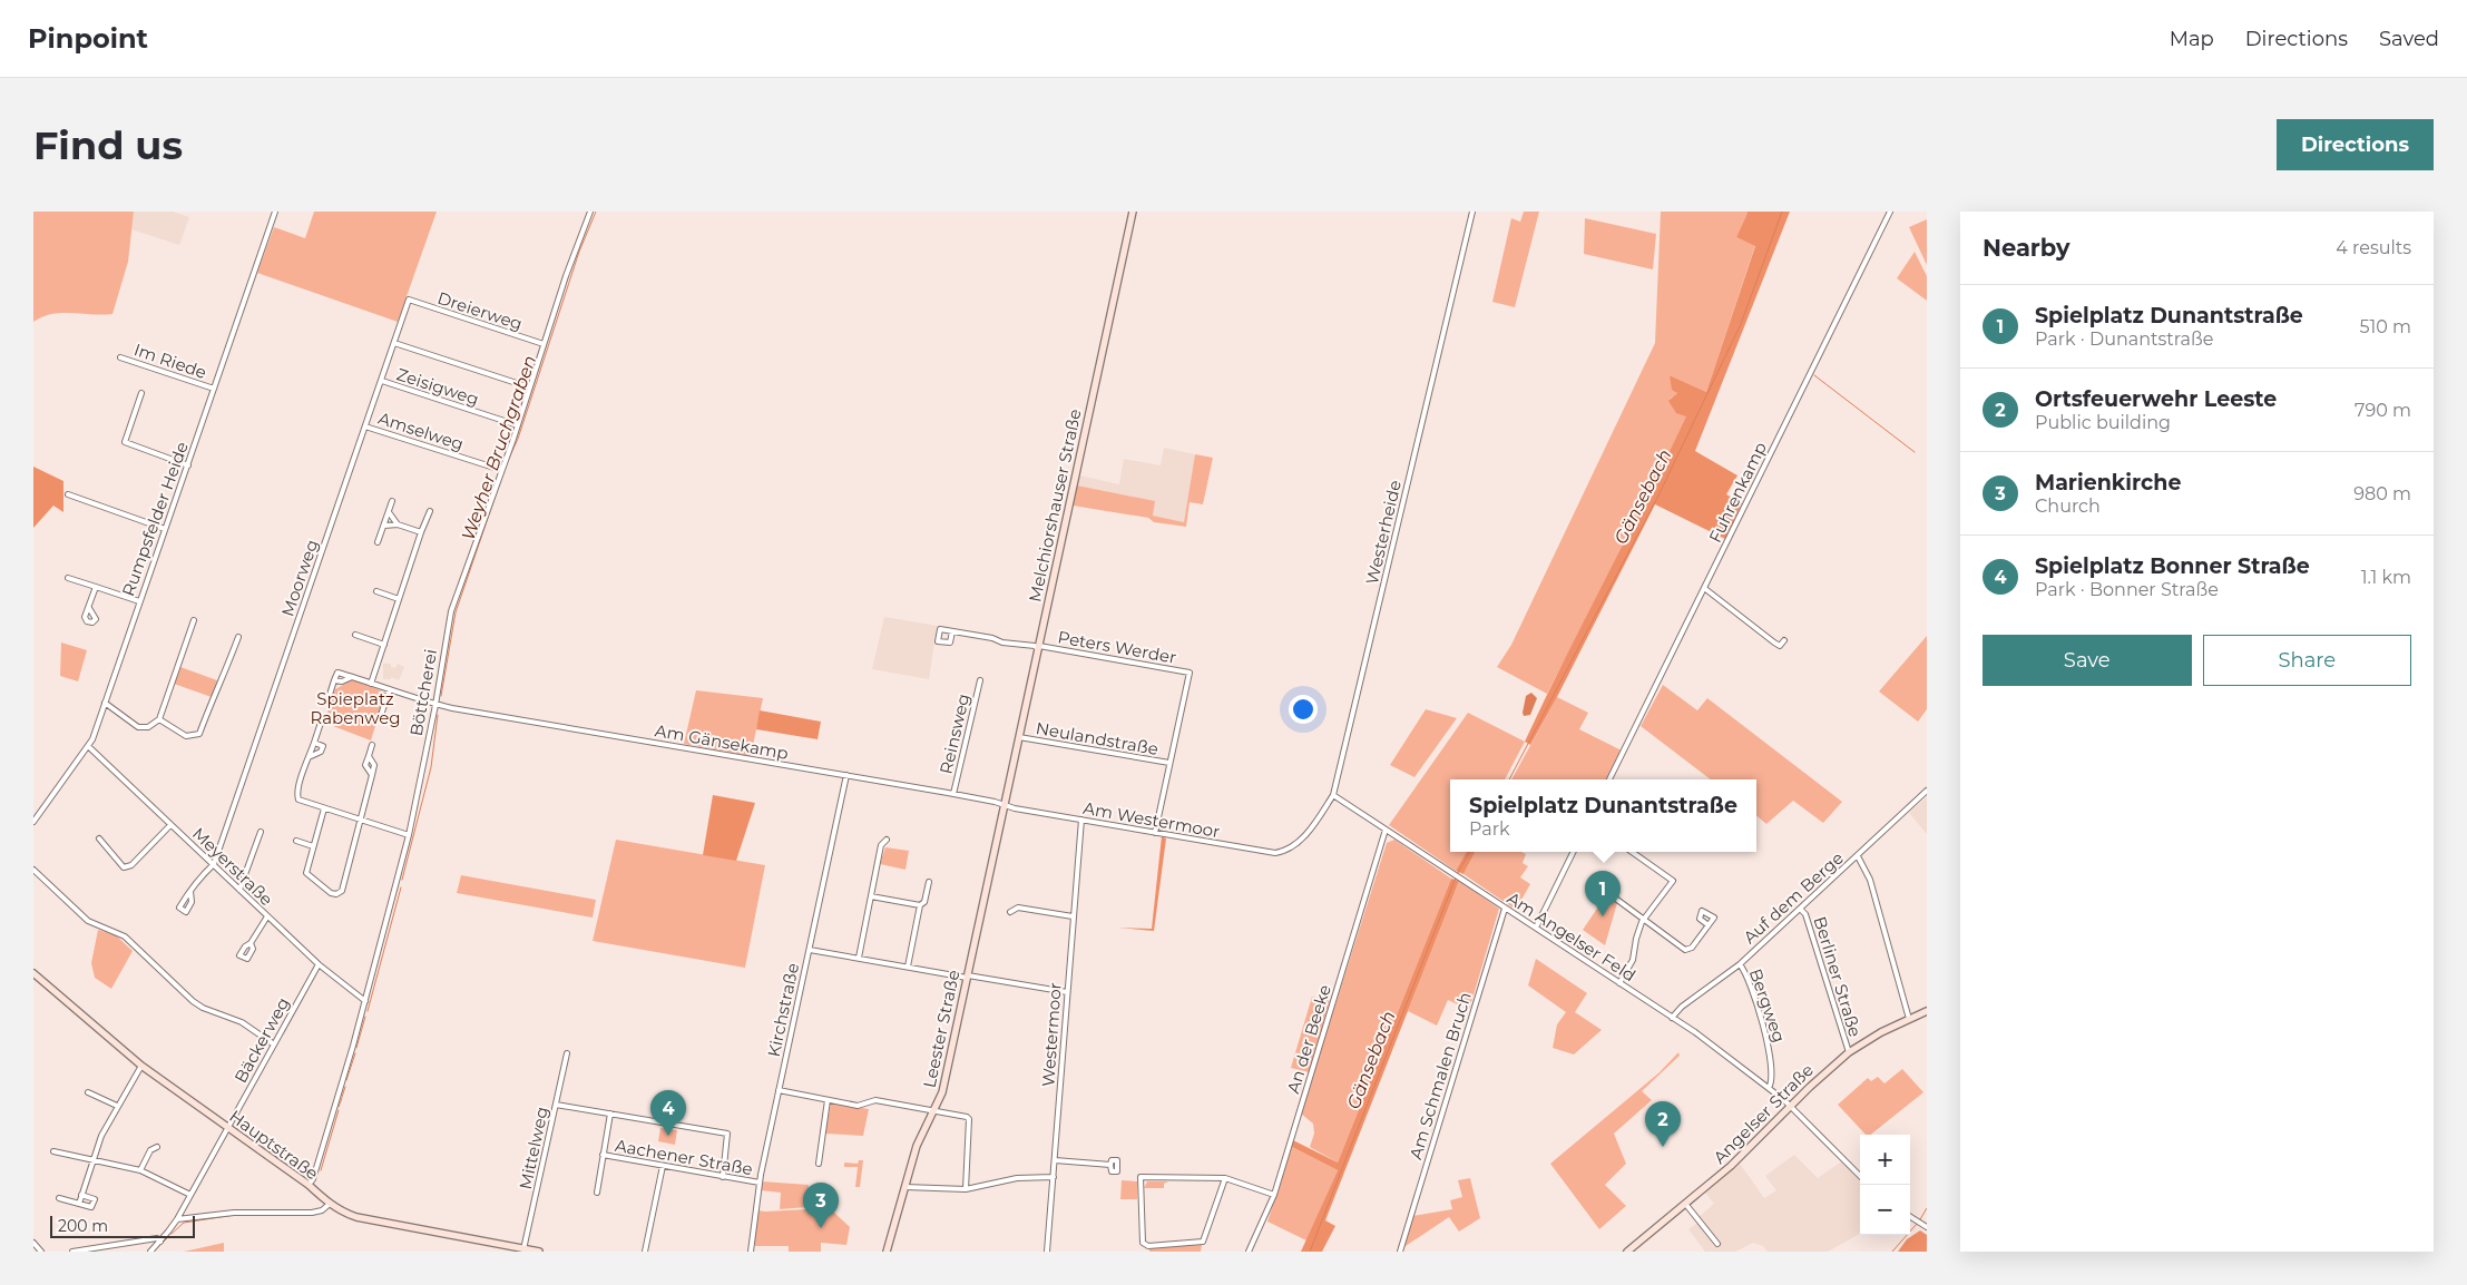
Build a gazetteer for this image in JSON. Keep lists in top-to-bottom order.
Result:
{
  "streets": {
    "street": [
      "Dreierweg",
      "Im Riede",
      "Zeisigweg",
      "Amselweg",
      "Fuhrenkamp",
      "Melchiorshauser Straße",
      "Rumpsfelder Heide",
      "Westerheide",
      "Moorweg",
      "Peters Werder",
      "Böttcherei",
      "Reinsweg",
      "Neulandstraße",
      "Am Gänsekamp",
      "Am Westermoor",
      "Meyerstraße",
      "Auf dem Berge",
      "Am Angelser Feld",
      "Berliner Straße",
      "Bergweg",
      "Kirchstraße",
      "Leester Straße",
      "Westermoor",
      "An der Beeke",
      "Bäckerweg",
      "Am Schmalen Bruch",
      "Angelser Straße",
      "Hauptstraße",
      "Mittelweg",
      "Aachener Straße"
    ]
  },
  "crossings": [
    ["Dreierweg", "Moorweg"],
    ["Dreierweg", "Böttcherei"],
    ["Im Riede", "Rumpsfelder Heide"],
    ["Zeisigweg", "Moorweg"],
    ["Zeisigweg", "Böttcherei"],
    ["Amselweg", "Moorweg"],
    ["Amselweg", "Böttcherei"],
    ["Melchiorshauser Straße", "Peters Werder"],
    ["Melchiorshauser Straße", "Neulandstraße"],
    ["Melchiorshauser Straße", "Am Gänsekamp"],
    ["Melchiorshauser Straße", "Am Westermoor"],
    ["Melchiorshauser Straße", "Leester Straße"],
    ["Rumpsfelder Heide", "Meyerstraße"],
    ["Westerheide", "Am Westermoor"],
    ["Westerheide", "Am Angelser Feld"],
    ["Moorweg", "Meyerstraße"],
    ["Peters Werder", "Neulandstraße"],
    ["Böttcherei", "Am Gänsekamp"],
    ["Böttcherei", "Meyerstraße"],
    ["Böttcherei", "Hauptstraße"],
    ["Reinsweg", "Am Gänsekamp"],
    ["Am Gänsekamp", "Am Westermoor"],
    ["Am Gänsekamp", "Kirchstraße"],
    ["Am Gänsekamp", "Leester Straße"],
    ["Am Westermoor", "Leester Straße"],
    ["Am Westermoor", "Westermoor"],
    ["Meyerstraße", "Bäckerweg"],
    ["Auf dem Berge", "Am Angelser Feld"],
    ["Auf dem Berge", "Berliner Straße"],
    ["Auf dem Berge", "Bergweg"],
    ["Am Angelser Feld", "Bergweg"],
    ["Am Angelser Feld", "An der Beeke"],
    ["Am Angelser Feld", "Am Schmalen Bruch"],
    ["Am Angelser Feld", "Angelser Straße"],
    ["Berliner Straße", "Angelser Straße"],
    ["Kirchstraße", "Aachener Straße"],
    ["Bäckerweg", "Hauptstraße"],
    ["Hauptstraße", "Mittelweg"]
  ],
  "water": ["Weyher Bruchgraben", "Gänsebach"],
  "parks": ["Spieplatz Rabenweg"],
  "scale_bar": "200 m",
  "page": {
    "header": "Pinpoint",
    "nav": ["Map", "Directions", "Saved"],
    "buttons": [
      "Directions",
      ["Save", "Share"]
    ],
    "title": "Find us",
    "heading": ["Nearby", "4 results"],
    "list": [
      {
        "mark": "1",
        "name": "Spielplatz Dunantstraße",
        "note": "Park · Dunantstraße",
        "value": "510 m"
      },
      {
        "mark": "2",
        "name": "Ortsfeuerwehr Leeste",
        "note": "Public building",
        "value": "790 m"
      },
      {
        "mark": "3",
        "name": "Marienkirche",
        "note": "Church",
        "value": "980 m"
      },
      {
        "mark": "4",
        "name": "Spielplatz Bonner Straße",
        "note": "Park · Bonner Straße",
        "value": "1.1 km"
      }
    ],
    "popup": ["Spielplatz Dunantstraße", "Park"],
    "pins": [
      "1",
      "4",
      "2",
      "3"
    ],
    "map_buttons": ["+", "−"],
    "scale": "200 m"
  }
}
